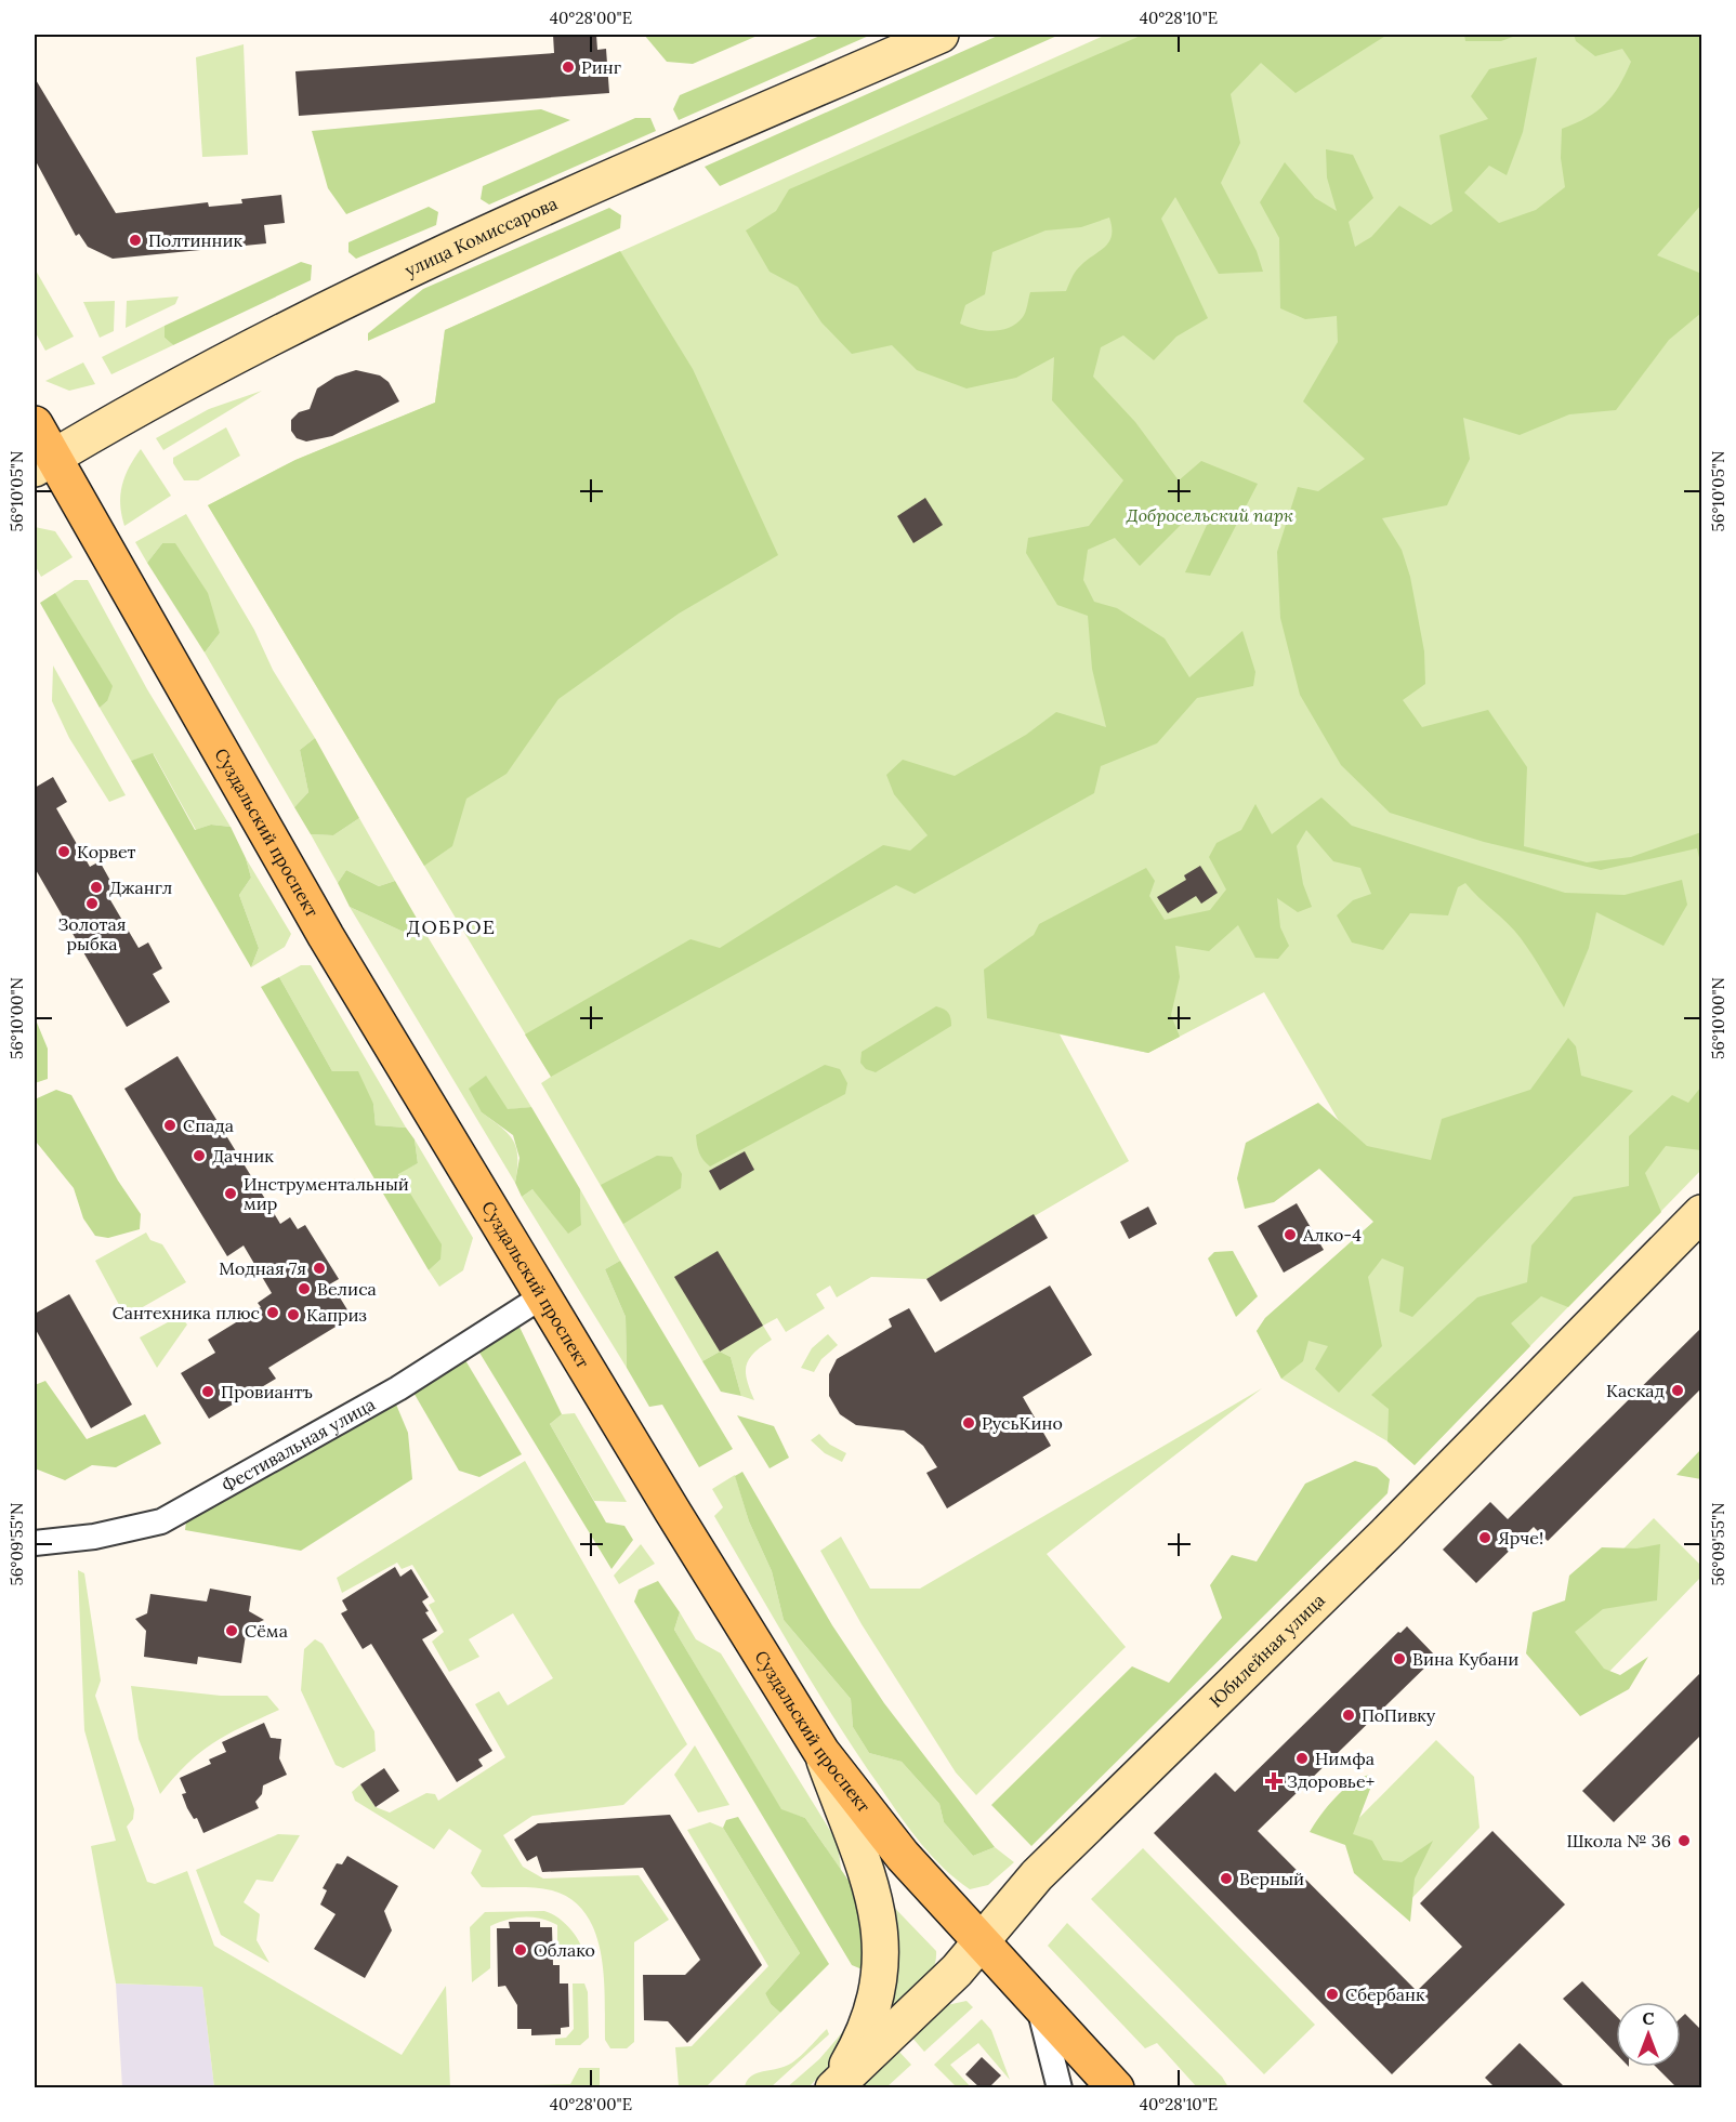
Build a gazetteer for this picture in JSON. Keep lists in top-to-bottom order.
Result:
{
  "streets": {
    "main road": ["улица Комиссарова", "Суздальский проспект", "Юбилейная улица"],
    "street": ["Фестивальная улица"]
  },
  "crossings": [
    ["улица Комиссарова", "Суздальский проспект"],
    ["Суздальский проспект", "Фестивальная улица"],
    ["Суздальский проспект", "Юбилейная улица"]
  ],
  "districts": ["ДОБРОЕ"],
  "parks": ["Добросельский парк"],
  "places": {
    "other": [
      "Ринг",
      "Полтинник",
      "Корвет",
      "Джангл",
      "Золотая рыбка",
      "Спада",
      "Дачник",
      "Инструментальный мир",
      "Алко-4",
      "Модная 7я",
      "Велиса",
      "Сантехника плюс",
      "Каприз",
      "Каскад",
      "Провиантъ",
      "РусьКино",
      "Ярче!",
      "Сёма",
      "Вина Кубани",
      "ПоПивку",
      "Нимфа",
      "Школа № 36",
      "Верный",
      "Облако",
      "Сбербанк"
    ],
    "health": ["Здоровье+"]
  },
  "north": "top",
  "coordinates": [
    "40°28'00\"E",
    "40°28'10\"E",
    "56°10'05\"N",
    "56°10'00\"N",
    "56°09'55\"N"
  ]
}
